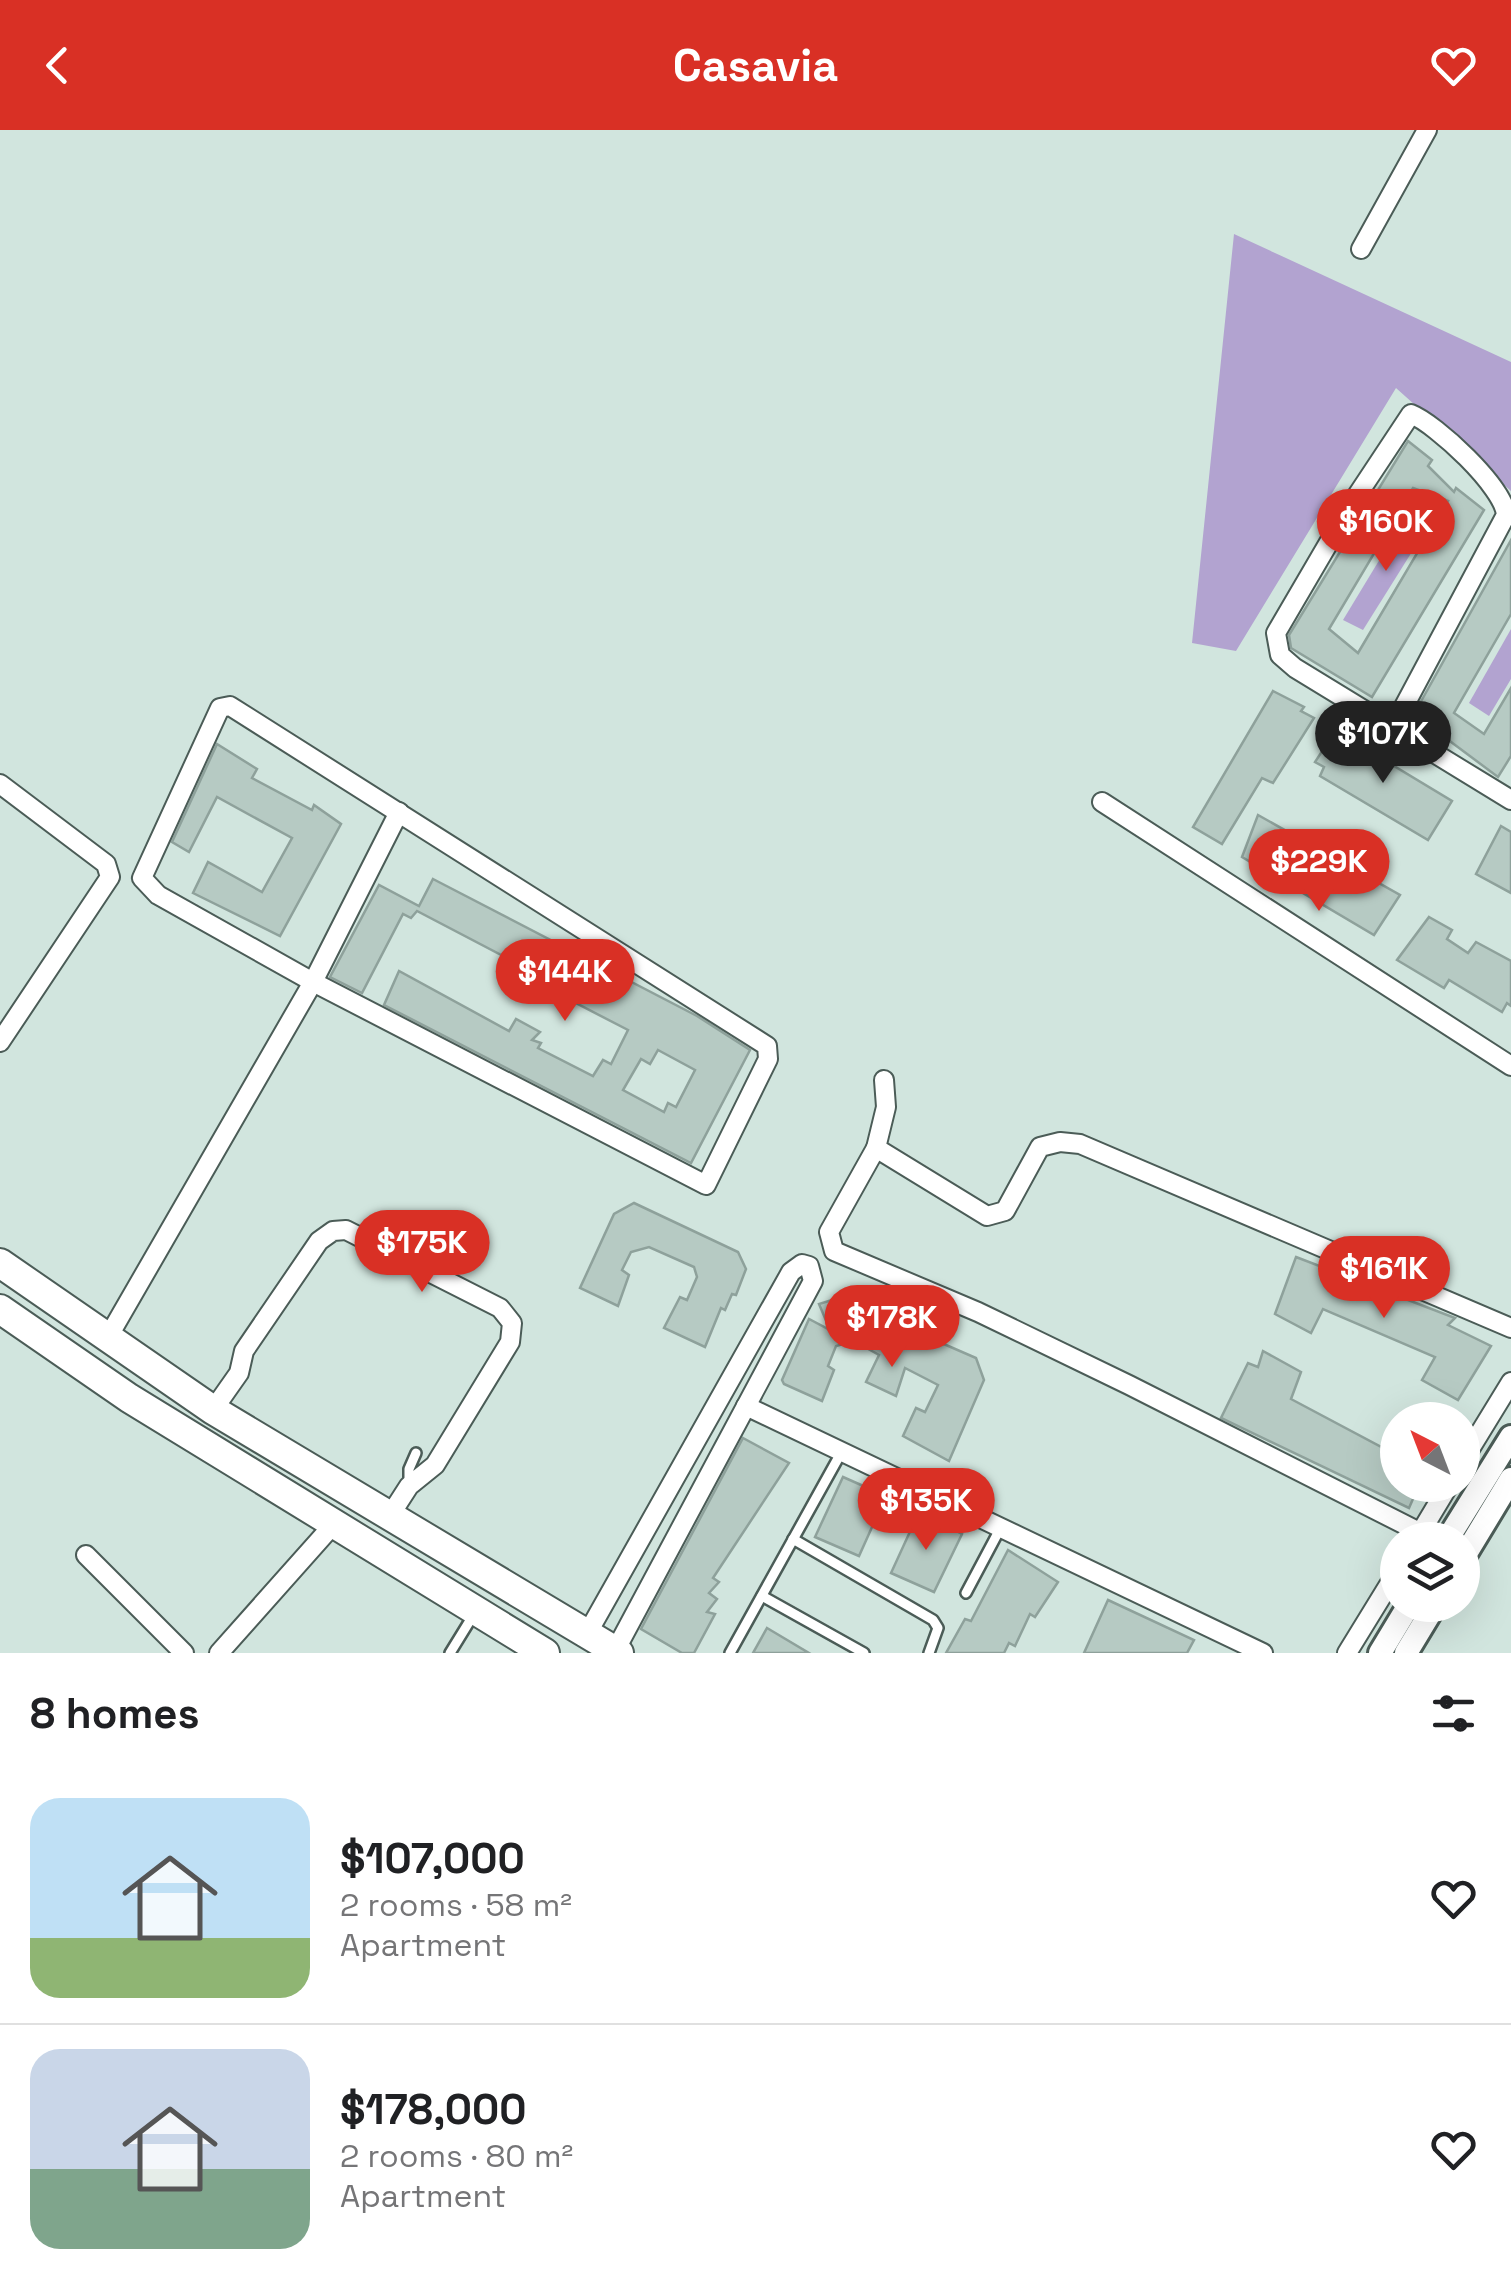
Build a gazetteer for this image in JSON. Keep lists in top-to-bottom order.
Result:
{
  "north": "top left",
  "page": {
    "header": "Casavia",
    "price": [
      "$160K",
      "$107K",
      "$229K",
      "$144K",
      "$175K",
      "$161K",
      "$178K",
      "$135K"
    ],
    "heading": "8 homes",
    "list": [
      {
        "name": "$107,000",
        "note": "2 rooms · 58 m² · Apartment"
      },
      {
        "name": "$178,000",
        "note": "2 rooms · 80 m² · Apartment"
      }
    ]
  }
}
